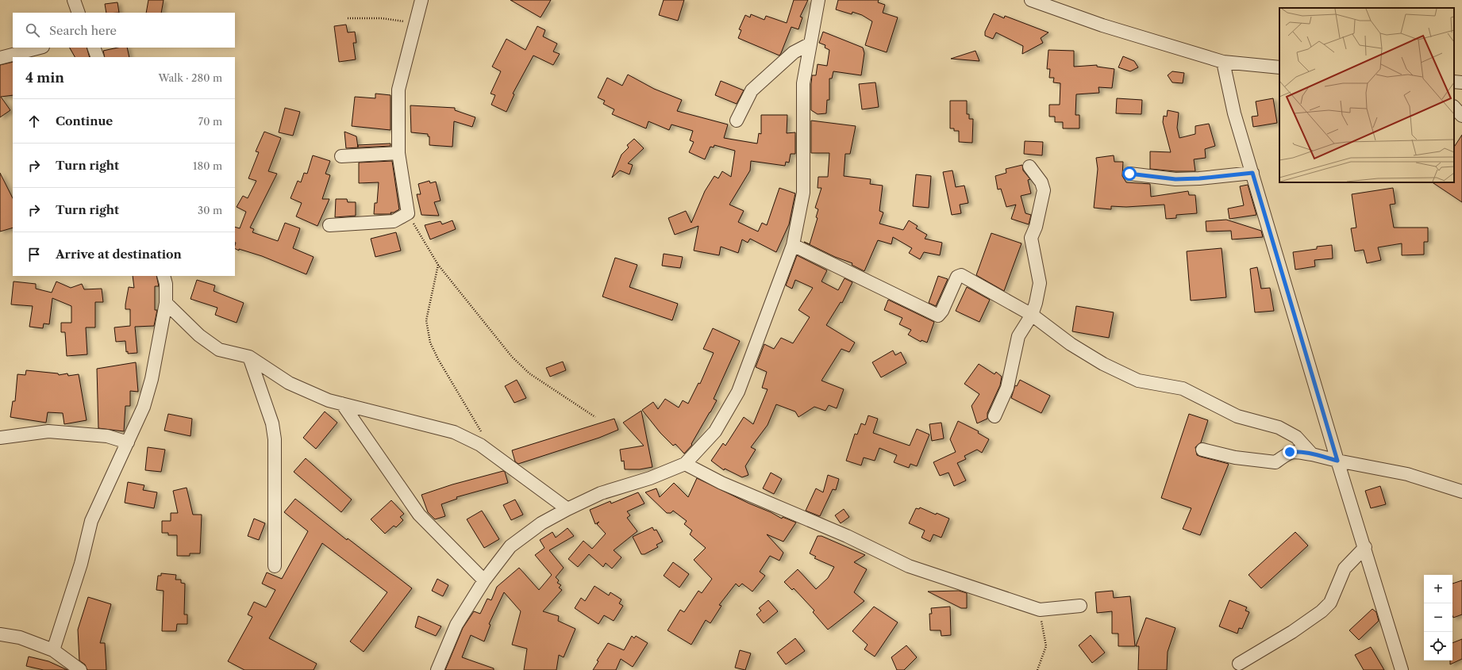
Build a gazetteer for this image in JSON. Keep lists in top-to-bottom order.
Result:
{
  "page": {
    "search": "Search here",
    "heading": ["4 min", "Walk · 280 m"],
    "list": [
      ["Continue", "70 m"],
      ["Turn right", "180 m"],
      ["Turn right", "30 m"],
      "Arrive at destination"
    ],
    "map_buttons": ["+", "−"]
  }
}
